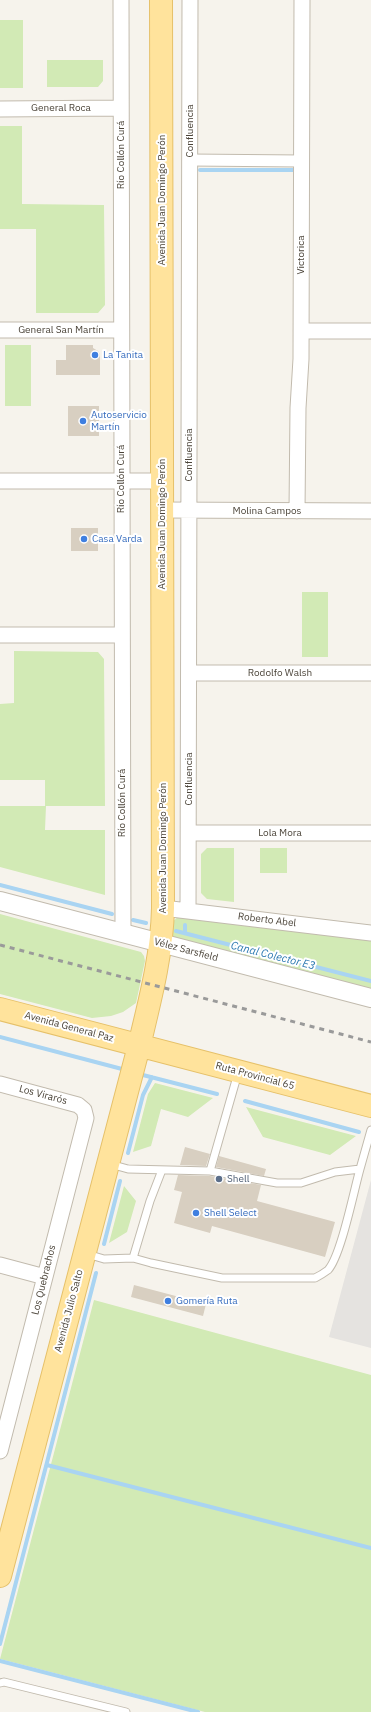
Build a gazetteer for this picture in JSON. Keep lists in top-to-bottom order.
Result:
{
  "streets": {
    "main road": [
      "Avenida Juan Domingo Perón",
      "Avenida General Paz",
      "Ruta Provincial 65",
      "Avenida Julio Salto"
    ],
    "street": [
      "General Roca",
      "Confluencia",
      "Río Collón Curá",
      "Victorica",
      "General San Martín",
      "Molina Campos",
      "Rodolfo Walsh",
      "Lola Mora",
      "Roberto Abel",
      "Vélez Sarsfield",
      "Los Virarós",
      "Los Quebrachos"
    ]
  },
  "crossings": [
    ["General Roca", "Río Collón Curá"],
    ["Confluencia", "Molina Campos"],
    ["Confluencia", "Rodolfo Walsh"],
    ["Confluencia", "Lola Mora"],
    ["Confluencia", "Roberto Abel"],
    ["Río Collón Curá", "General San Martín"],
    ["Río Collón Curá", "Vélez Sarsfield"],
    ["Avenida Juan Domingo Perón", "Molina Campos"],
    ["Avenida Juan Domingo Perón", "Roberto Abel"],
    ["Avenida Juan Domingo Perón", "Vélez Sarsfield"],
    ["Avenida Juan Domingo Perón", "Avenida General Paz"],
    ["Avenida Juan Domingo Perón", "Ruta Provincial 65"],
    ["Avenida Juan Domingo Perón", "Avenida Julio Salto"],
    ["Victorica", "Molina Campos"],
    ["Avenida General Paz", "Ruta Provincial 65"],
    ["Avenida General Paz", "Avenida Julio Salto"],
    ["Ruta Provincial 65", "Avenida Julio Salto"],
    ["Los Virarós", "Los Quebrachos"]
  ],
  "water": ["Canal Colector E3"],
  "places": [
    "La Tanita",
    "Autoservicio Martín",
    "Casa Varda",
    "Shell",
    "Shell Select",
    "Gomería Ruta"
  ]
}
